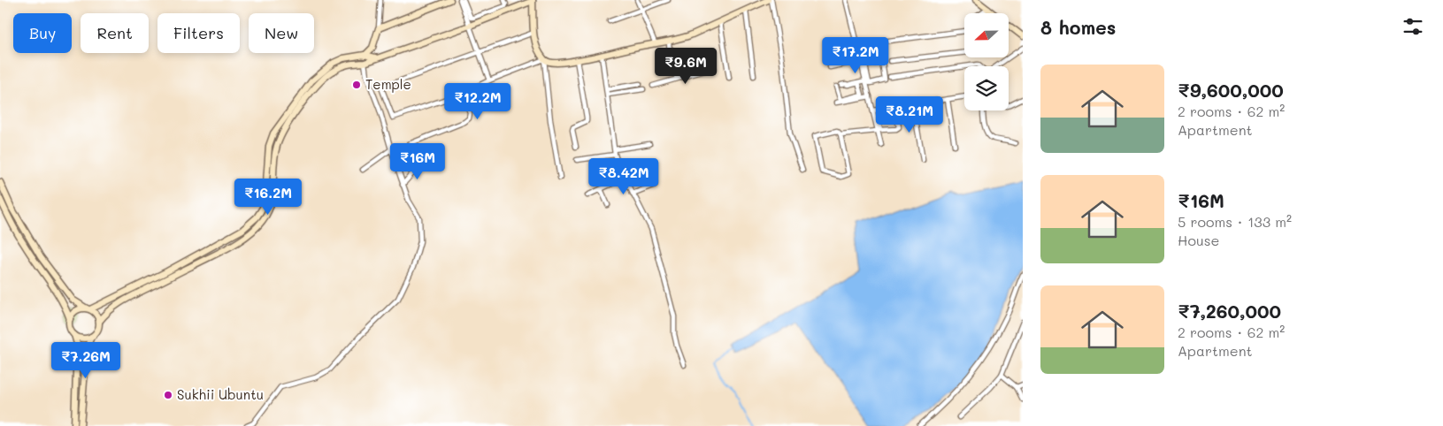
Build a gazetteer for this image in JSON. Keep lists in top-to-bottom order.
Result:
{
  "places": ["Temple", "Sukhii Ubuntu"],
  "north": "left",
  "page": {
    "heading": "8 homes",
    "chip": [
      "Buy",
      "Rent",
      "Filters",
      "New"
    ],
    "price": [
      "₹17.2M",
      "₹9.6M",
      "₹12.2M",
      "₹8.21M",
      "₹16M",
      "₹8.42M",
      "₹16.2M",
      "₹7.26M"
    ],
    "list": [
      {
        "name": "₹9,600,000",
        "note": "2 rooms · 62 m² · Apartment"
      },
      {
        "name": "₹16M",
        "note": "5 rooms · 133 m² · House"
      },
      {
        "name": "₹7,260,000",
        "note": "2 rooms · 62 m² · Apartment"
      }
    ]
  }
}
